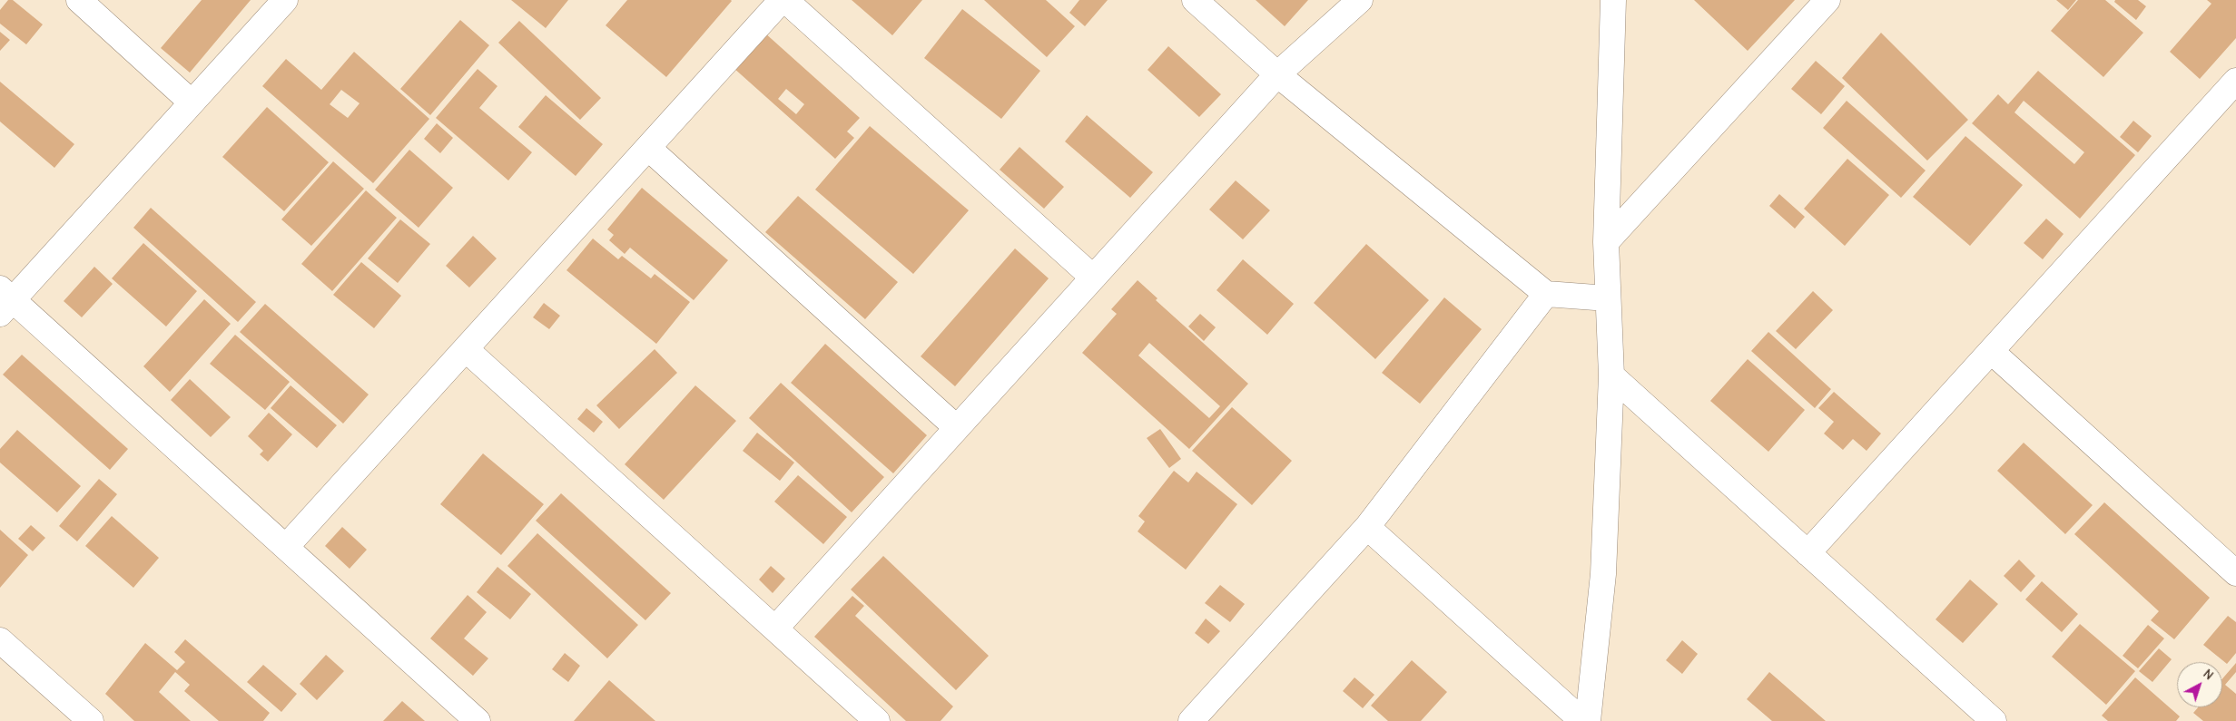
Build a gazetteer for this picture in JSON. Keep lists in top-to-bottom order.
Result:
{
  "north": "top right"
}
